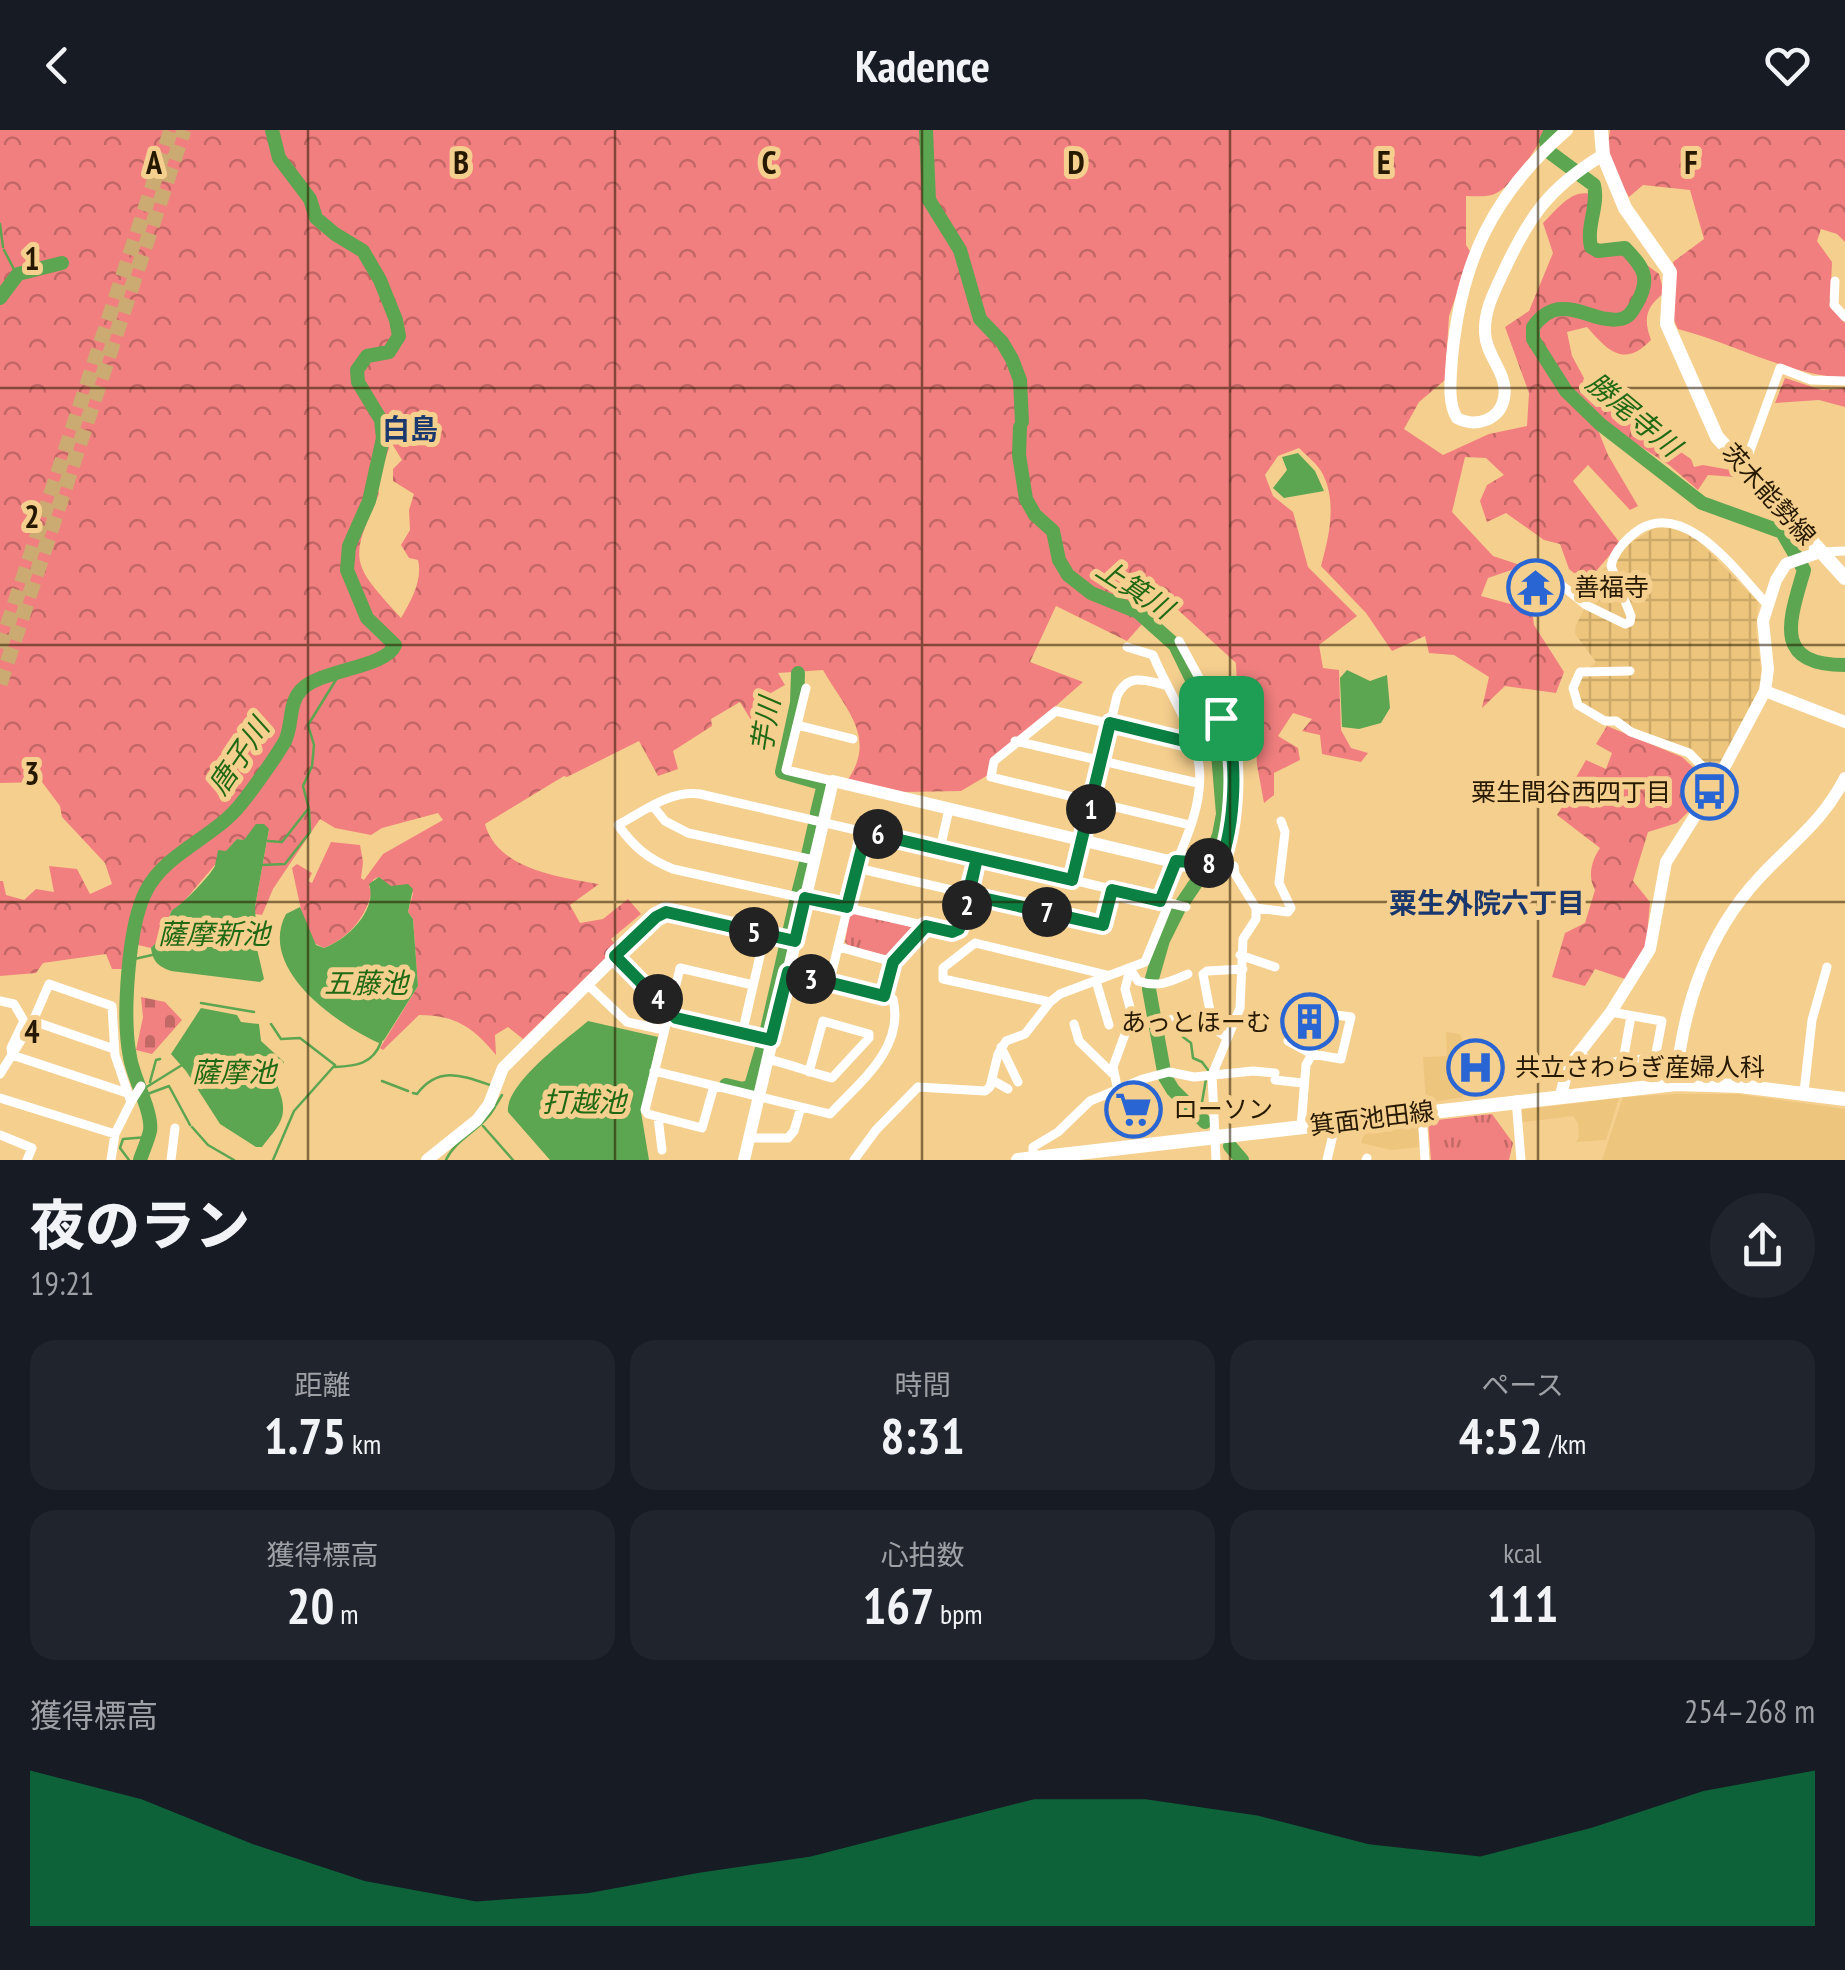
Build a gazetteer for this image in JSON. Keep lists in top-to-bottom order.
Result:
{
  "streets": {
    "main road": ["茨木能勢線", "箕面池田線"]
  },
  "districts": ["白島", "粟生外院六丁目"],
  "water": [
    "勝尾寺川",
    "上箕川",
    "芋川",
    "唐子川",
    "薩摩新池",
    "五藤池",
    "薩摩池",
    "打越池"
  ],
  "places": {
    "temple": ["善福寺"],
    "bus stop": ["粟生間谷西四丁目"],
    "building": ["あっとほーむ"],
    "hospital": ["共立さわらぎ産婦人科"],
    "supermarket": ["ローソン"]
  },
  "page": {
    "header": "Kadence",
    "pins": [
      "1",
      "6",
      "8",
      "2",
      "7",
      "5",
      "3",
      "4"
    ],
    "heading": ["夜のラン", "19:21"],
    "stats": [
      ["距離", "1.75 km"],
      ["時間", "8:31"],
      ["ペース", "4:52 /km"],
      ["獲得標高", "20 m"],
      ["心拍数", "167 bpm"],
      ["kcal", "111"]
    ],
    "chart": ["獲得標高", "254–268 m"]
  },
  "grid": {
    "columns": [
      "A",
      "B",
      "C",
      "D",
      "E",
      "F"
    ],
    "rows": [
      "1",
      "2",
      "3",
      "4"
    ]
  }
}
